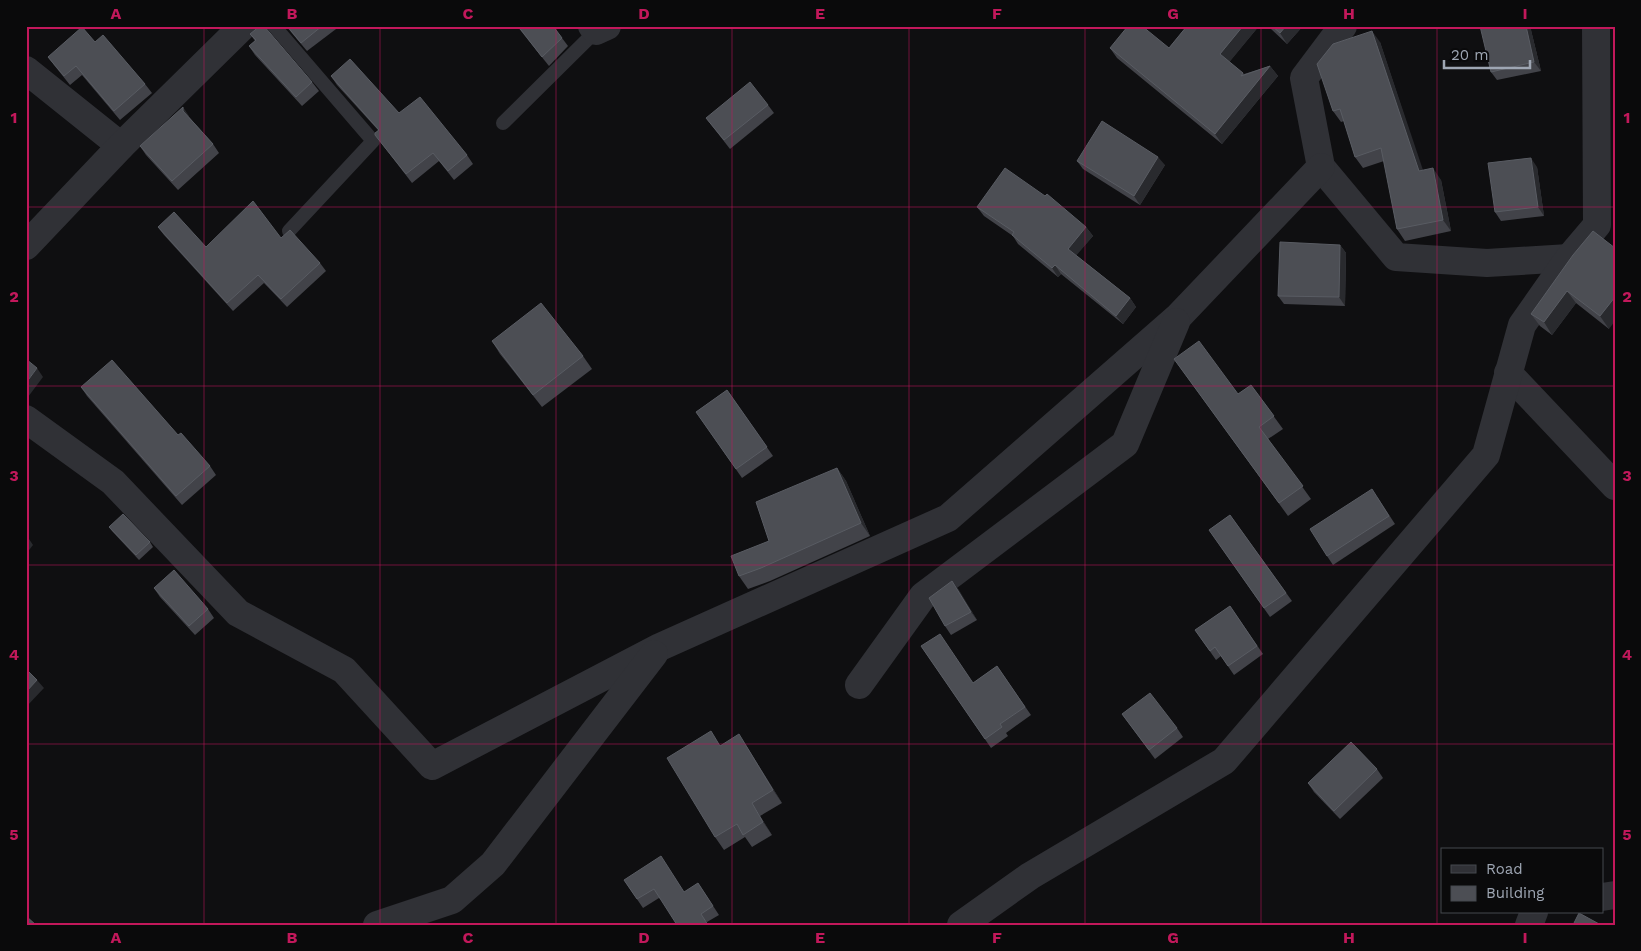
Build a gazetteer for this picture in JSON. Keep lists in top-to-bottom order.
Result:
{
  "legend": ["Road", "Building"],
  "scale_bar": "20 m",
  "grid": {
    "columns": [
      "A",
      "B",
      "C",
      "D",
      "E",
      "F",
      "G",
      "H",
      "I"
    ],
    "rows": [
      "1",
      "2",
      "3",
      "4",
      "5"
    ]
  }
}
